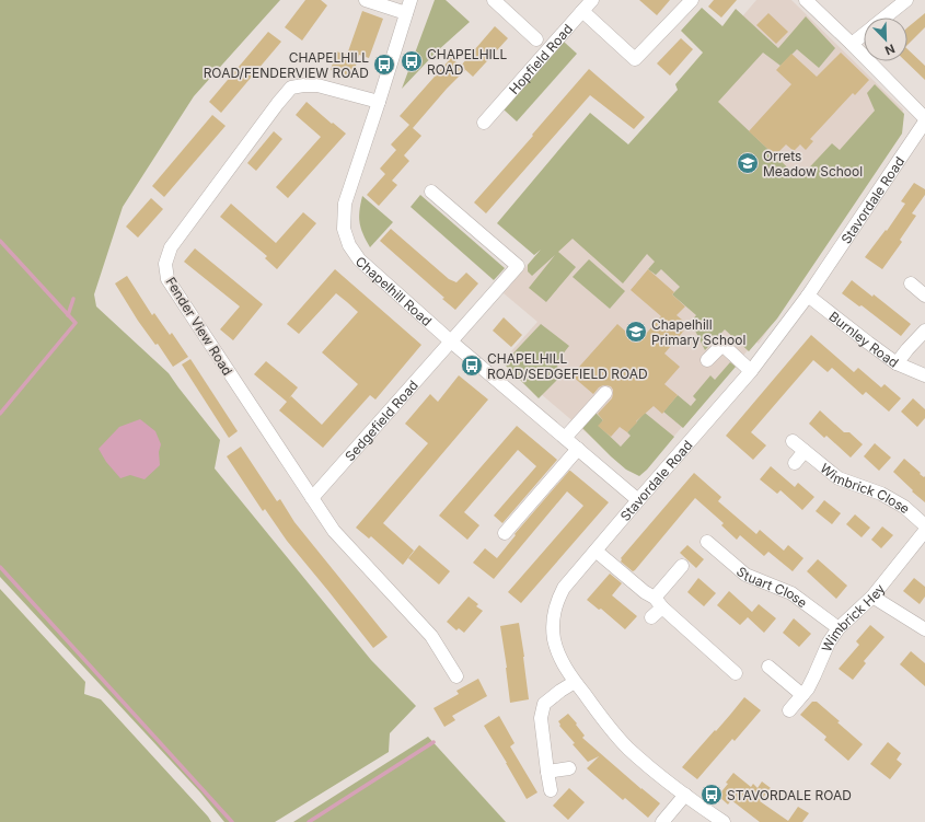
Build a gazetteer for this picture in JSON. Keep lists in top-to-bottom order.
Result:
{
  "streets": {
    "street": [
      "Hopfield Road",
      "Stavordale Road",
      "Chapelhill Road",
      "Fender View Road",
      "Burnley Road",
      "Sedgefield Road",
      "Wimbrick Close",
      "Stuart Close",
      "Wimbrick Hey"
    ]
  },
  "crossings": [
    ["Stavordale Road", "Chapelhill Road"],
    ["Stavordale Road", "Burnley Road"],
    ["Chapelhill Road", "Fender View Road"],
    ["Chapelhill Road", "Sedgefield Road"],
    ["Fender View Road", "Sedgefield Road"],
    ["Stuart Close", "Wimbrick Hey"]
  ],
  "places": {
    "bus stop": [
      "CHAPELHILL ROAD",
      "CHAPELHILL ROAD/FENDERVIEW ROAD",
      "CHAPELHILL ROAD/SEDGEFIELD ROAD",
      "STAVORDALE ROAD"
    ],
    "school or university": ["Orrets Meadow School", "Chapelhill Primary School"]
  },
  "north": "bottom right"
}
